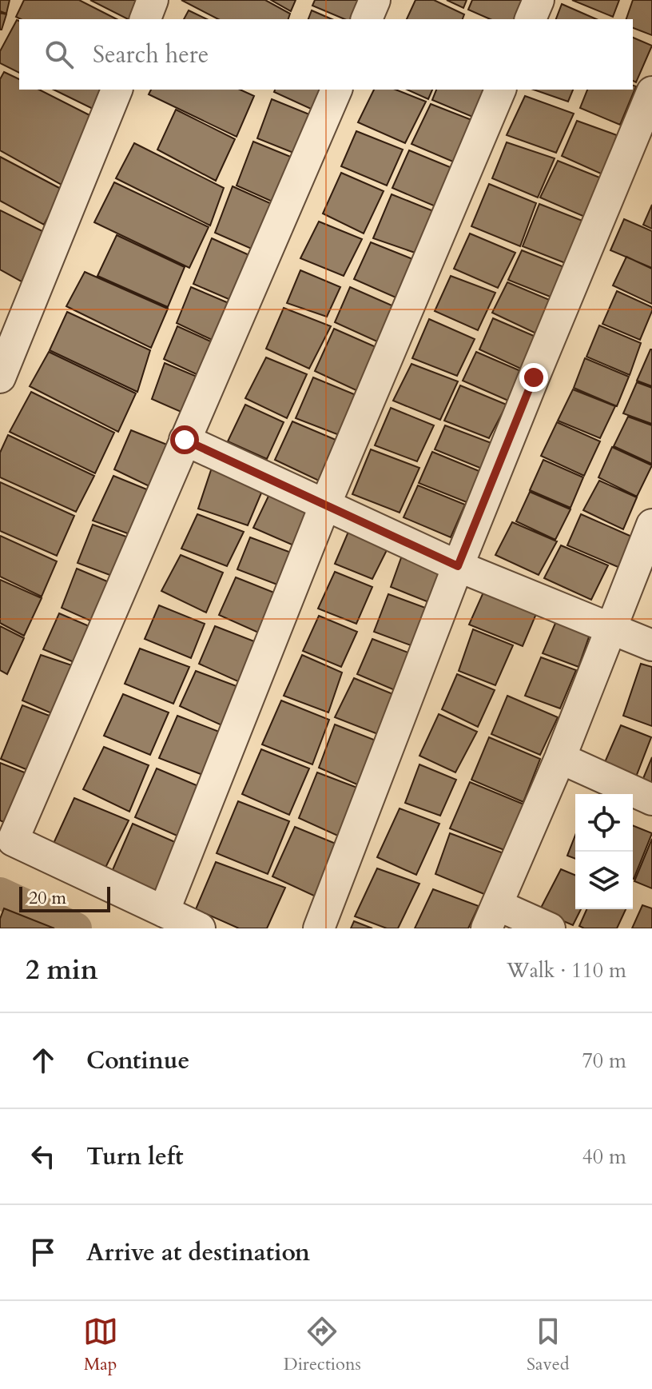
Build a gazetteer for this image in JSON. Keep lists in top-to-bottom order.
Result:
{
  "scale_bar": "20 m",
  "page": {
    "search": "Search here",
    "scale": "20 m",
    "heading": ["2 min", "Walk · 110 m"],
    "list": [
      ["Continue", "70 m"],
      ["Turn left", "40 m"],
      "Arrive at destination"
    ],
    "nav": ["Map", "Directions", "Saved"]
  }
}
